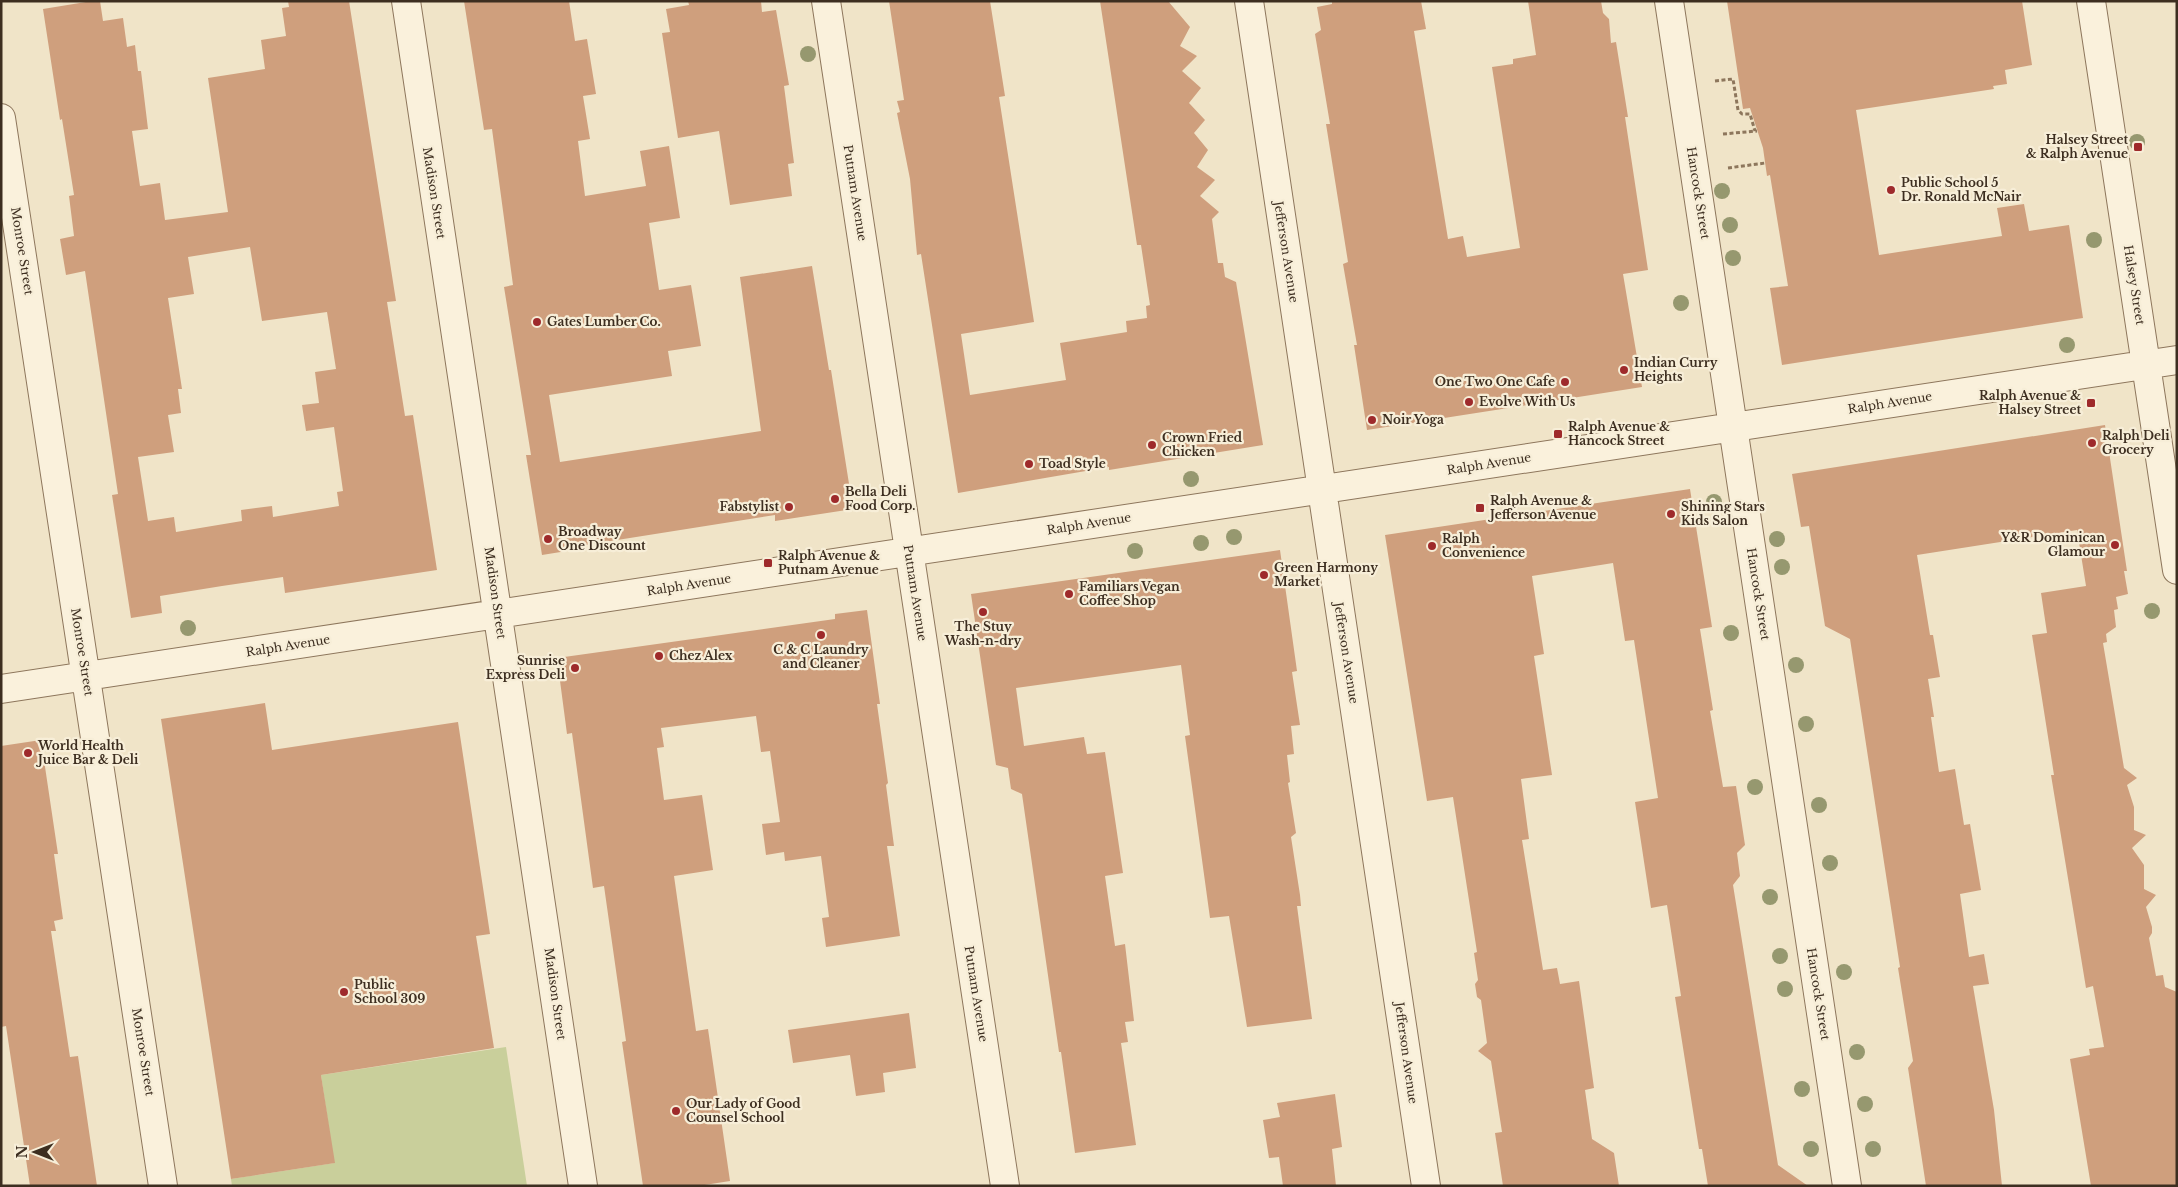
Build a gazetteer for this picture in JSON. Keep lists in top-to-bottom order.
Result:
{
  "streets": {
    "street": [
      "Madison Street",
      "Putnam Avenue",
      "Hancock Street",
      "Monroe Street",
      "Jefferson Avenue",
      "Halsey Street",
      "Ralph Avenue"
    ]
  },
  "crossings": [
    ["Madison Street", "Ralph Avenue"],
    ["Putnam Avenue", "Ralph Avenue"],
    ["Hancock Street", "Ralph Avenue"],
    ["Monroe Street", "Ralph Avenue"],
    ["Jefferson Avenue", "Ralph Avenue"],
    ["Halsey Street", "Ralph Avenue"]
  ],
  "places": {
    "transit": [
      "Halsey Street & Ralph Avenue",
      "Ralph Avenue & Halsey Street",
      "Ralph Avenue & Hancock Street",
      "Ralph Avenue & Jefferson Avenue",
      "Ralph Avenue & Putnam Avenue"
    ],
    "other": [
      "Public School 5 Dr. Ronald McNair",
      "Gates Lumber Co.",
      "Indian Curry Heights",
      "One Two One Cafe",
      "Evolve With Us",
      "Noir Yoga",
      "Ralph Deli Grocery",
      "Crown Fried Chicken",
      "Toad Style",
      "Bella Deli Food Corp.",
      "Fabstylist",
      "Shining Stars Kids Salon",
      "Broadway One Discount",
      "Y&R Dominican Glamour",
      "Ralph Convenience",
      "Green Harmony Market",
      "Familiars Vegan Coffee Shop",
      "The Stuy Wash-n-dry",
      "C & C Laundry and Cleaner",
      "Chez Alex",
      "Sunrise Express Deli",
      "World Health Juice Bar & Deli",
      "Public School 309",
      "Our Lady of Good Counsel School"
    ]
  },
  "north": "left"
}
